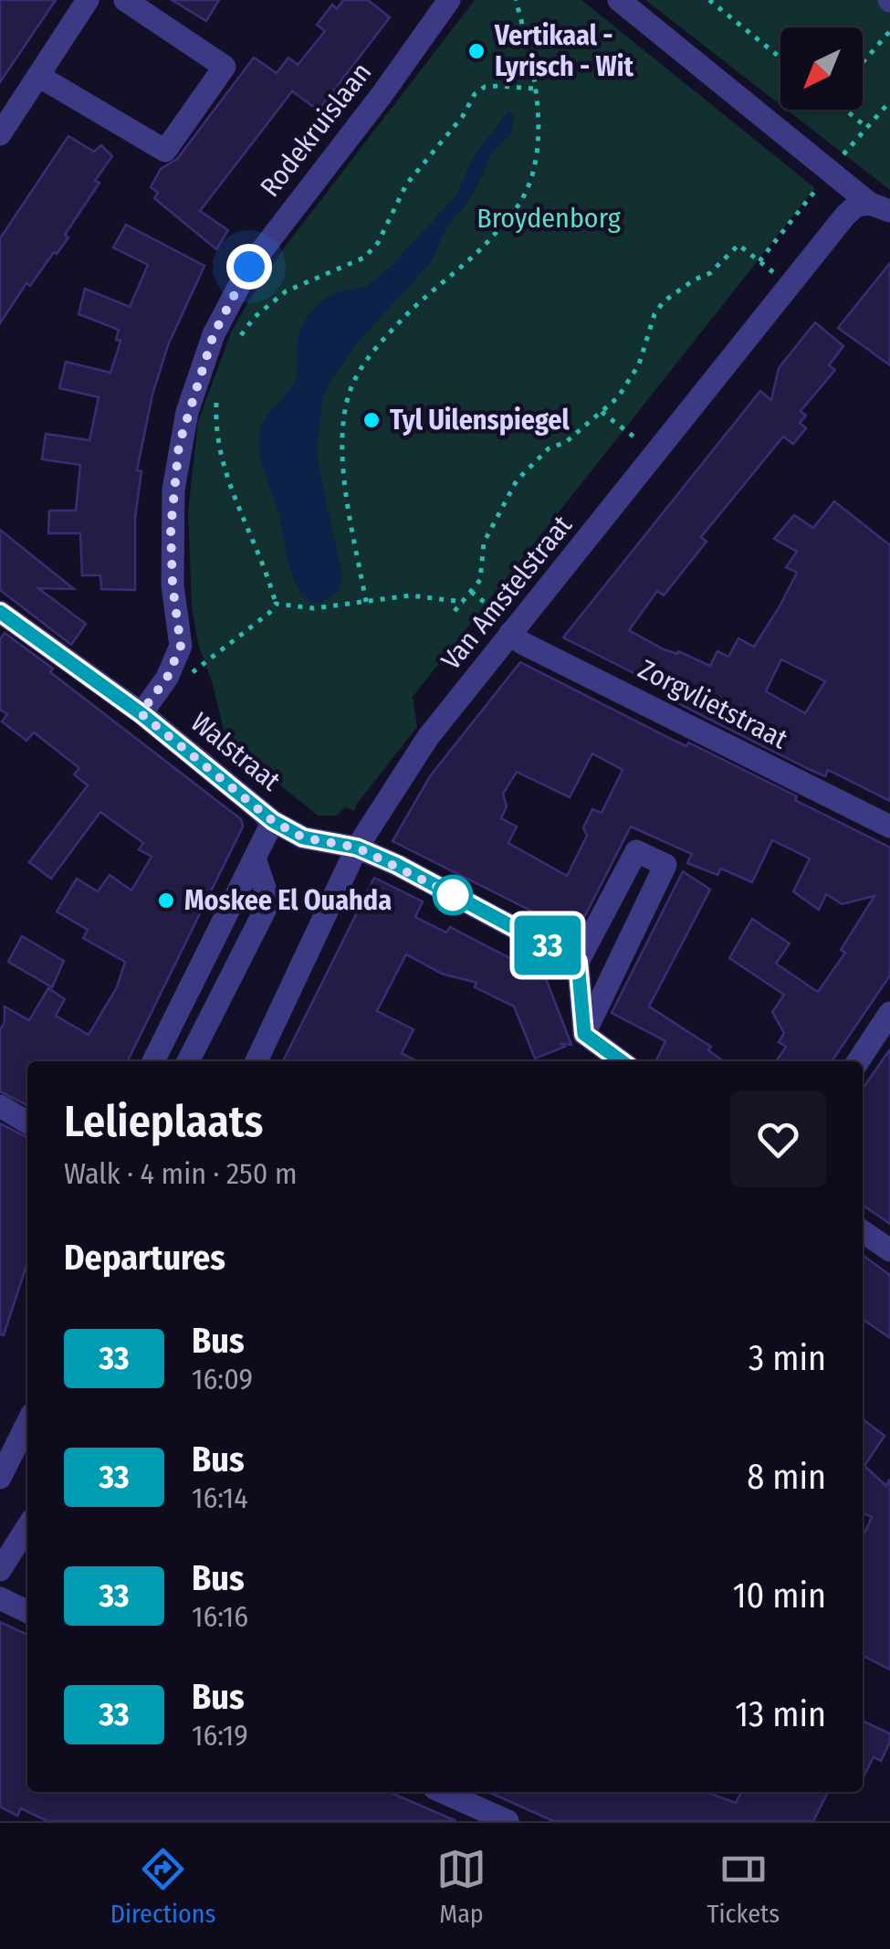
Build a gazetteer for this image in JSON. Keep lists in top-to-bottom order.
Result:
{
  "streets": {
    "street": [
      "Rodekruislaan",
      "Van Amstelstraat",
      "Zorgvlietstraat",
      "Walstraat"
    ]
  },
  "crossings": [
    ["Rodekruislaan", "Walstraat"],
    ["Van Amstelstraat", "Zorgvlietstraat"],
    ["Van Amstelstraat", "Walstraat"]
  ],
  "parks": ["Broydenborg"],
  "places": ["Vertikaal - Lyrisch - Wit", "Tyl Uilenspiegel", "Moskee El Ouahda"],
  "lines": ["bus line 33"],
  "north": "bottom left",
  "page": {
    "on_map": "33",
    "heading": [
      ["Lelieplaats", "Walk · 4 min · 250 m"],
      "Departures"
    ],
    "list": [
      {
        "mark": "33",
        "name": "Bus",
        "note": "16:09",
        "value": "3 min"
      },
      {
        "mark": "33",
        "name": "Bus",
        "note": "16:14",
        "value": "8 min"
      },
      {
        "mark": "33",
        "name": "Bus",
        "note": "16:16",
        "value": "10 min"
      },
      {
        "mark": "33",
        "name": "Bus",
        "note": "16:19",
        "value": "13 min"
      }
    ],
    "tabs": ["Directions", "Map", "Tickets"]
  }
}
